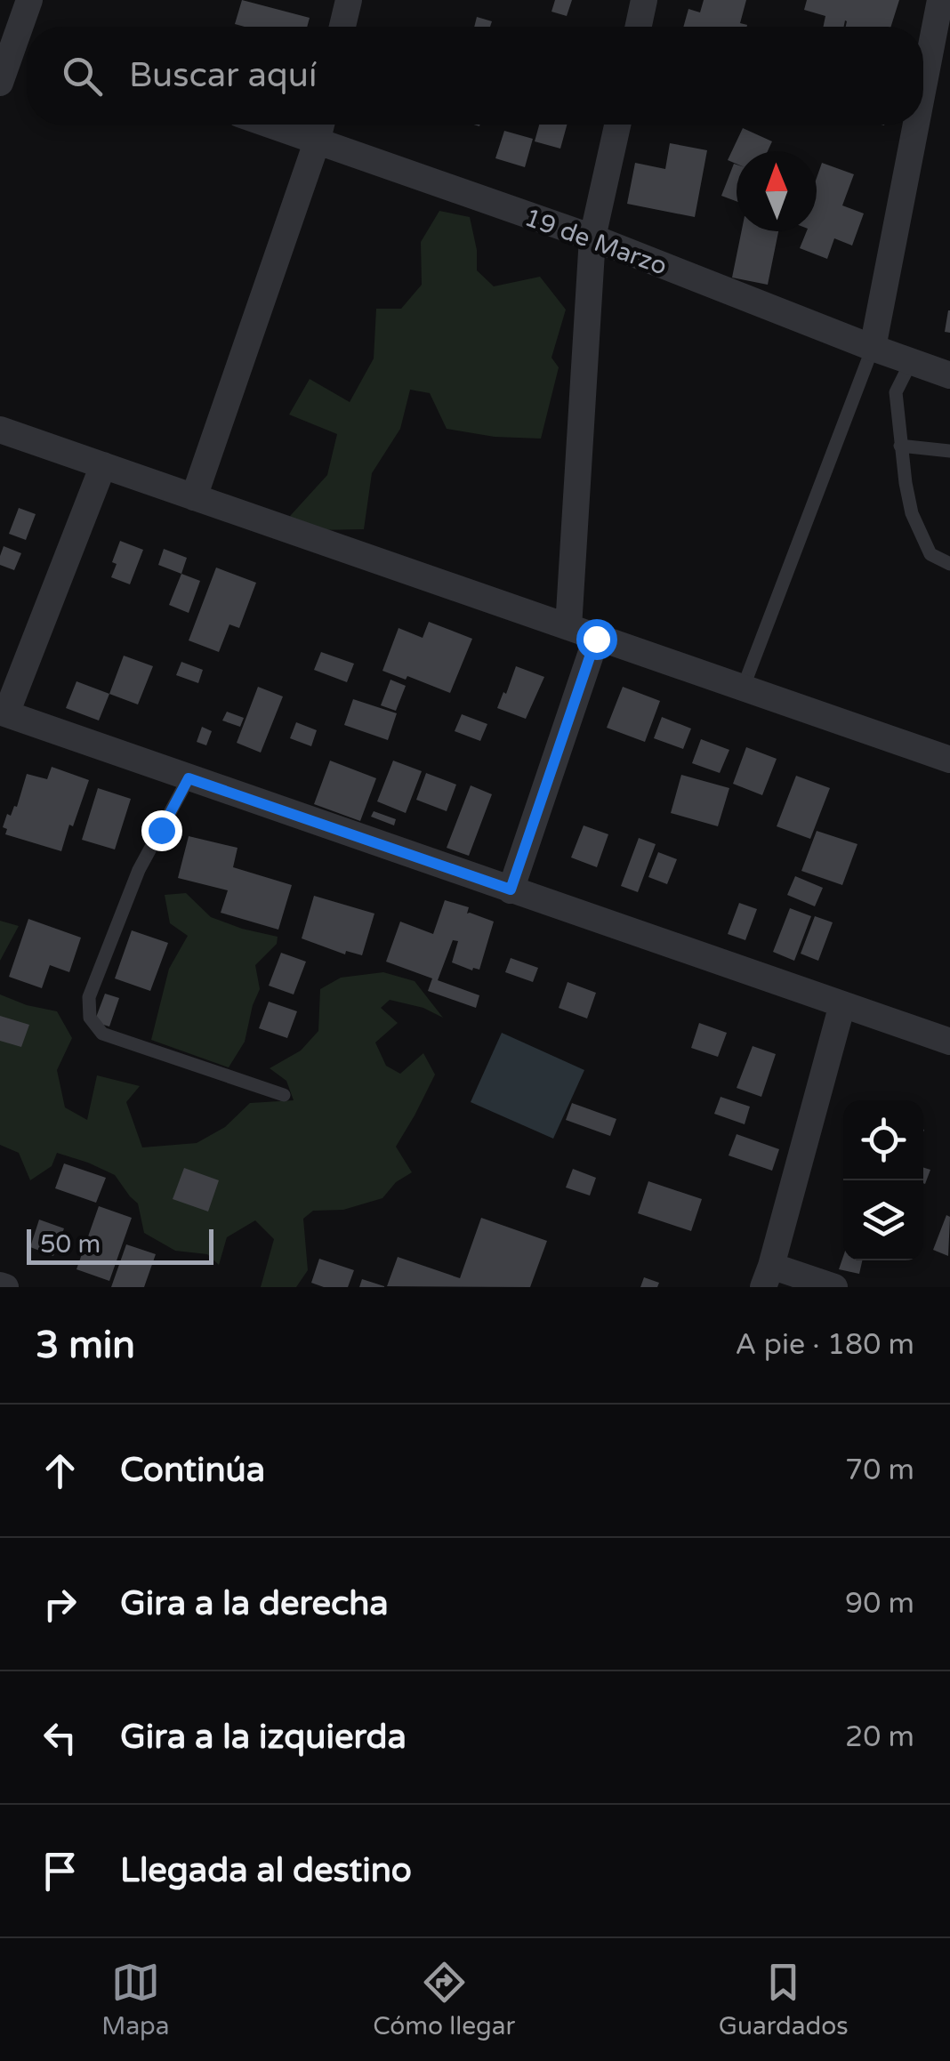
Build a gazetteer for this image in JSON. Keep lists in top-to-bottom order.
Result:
{
  "streets": {
    "street": ["19 de Marzo"]
  },
  "scale_bar": "50 m",
  "north": "top",
  "page": {
    "search": "Buscar aquí",
    "scale": "50 m",
    "heading": ["3 min", "A pie · 180 m"],
    "list": [
      ["Continúa", "70 m"],
      ["Gira a la derecha", "90 m"],
      ["Gira a la izquierda", "20 m"],
      "Llegada al destino"
    ],
    "nav": ["Mapa", "Cómo llegar", "Guardados"]
  }
}
